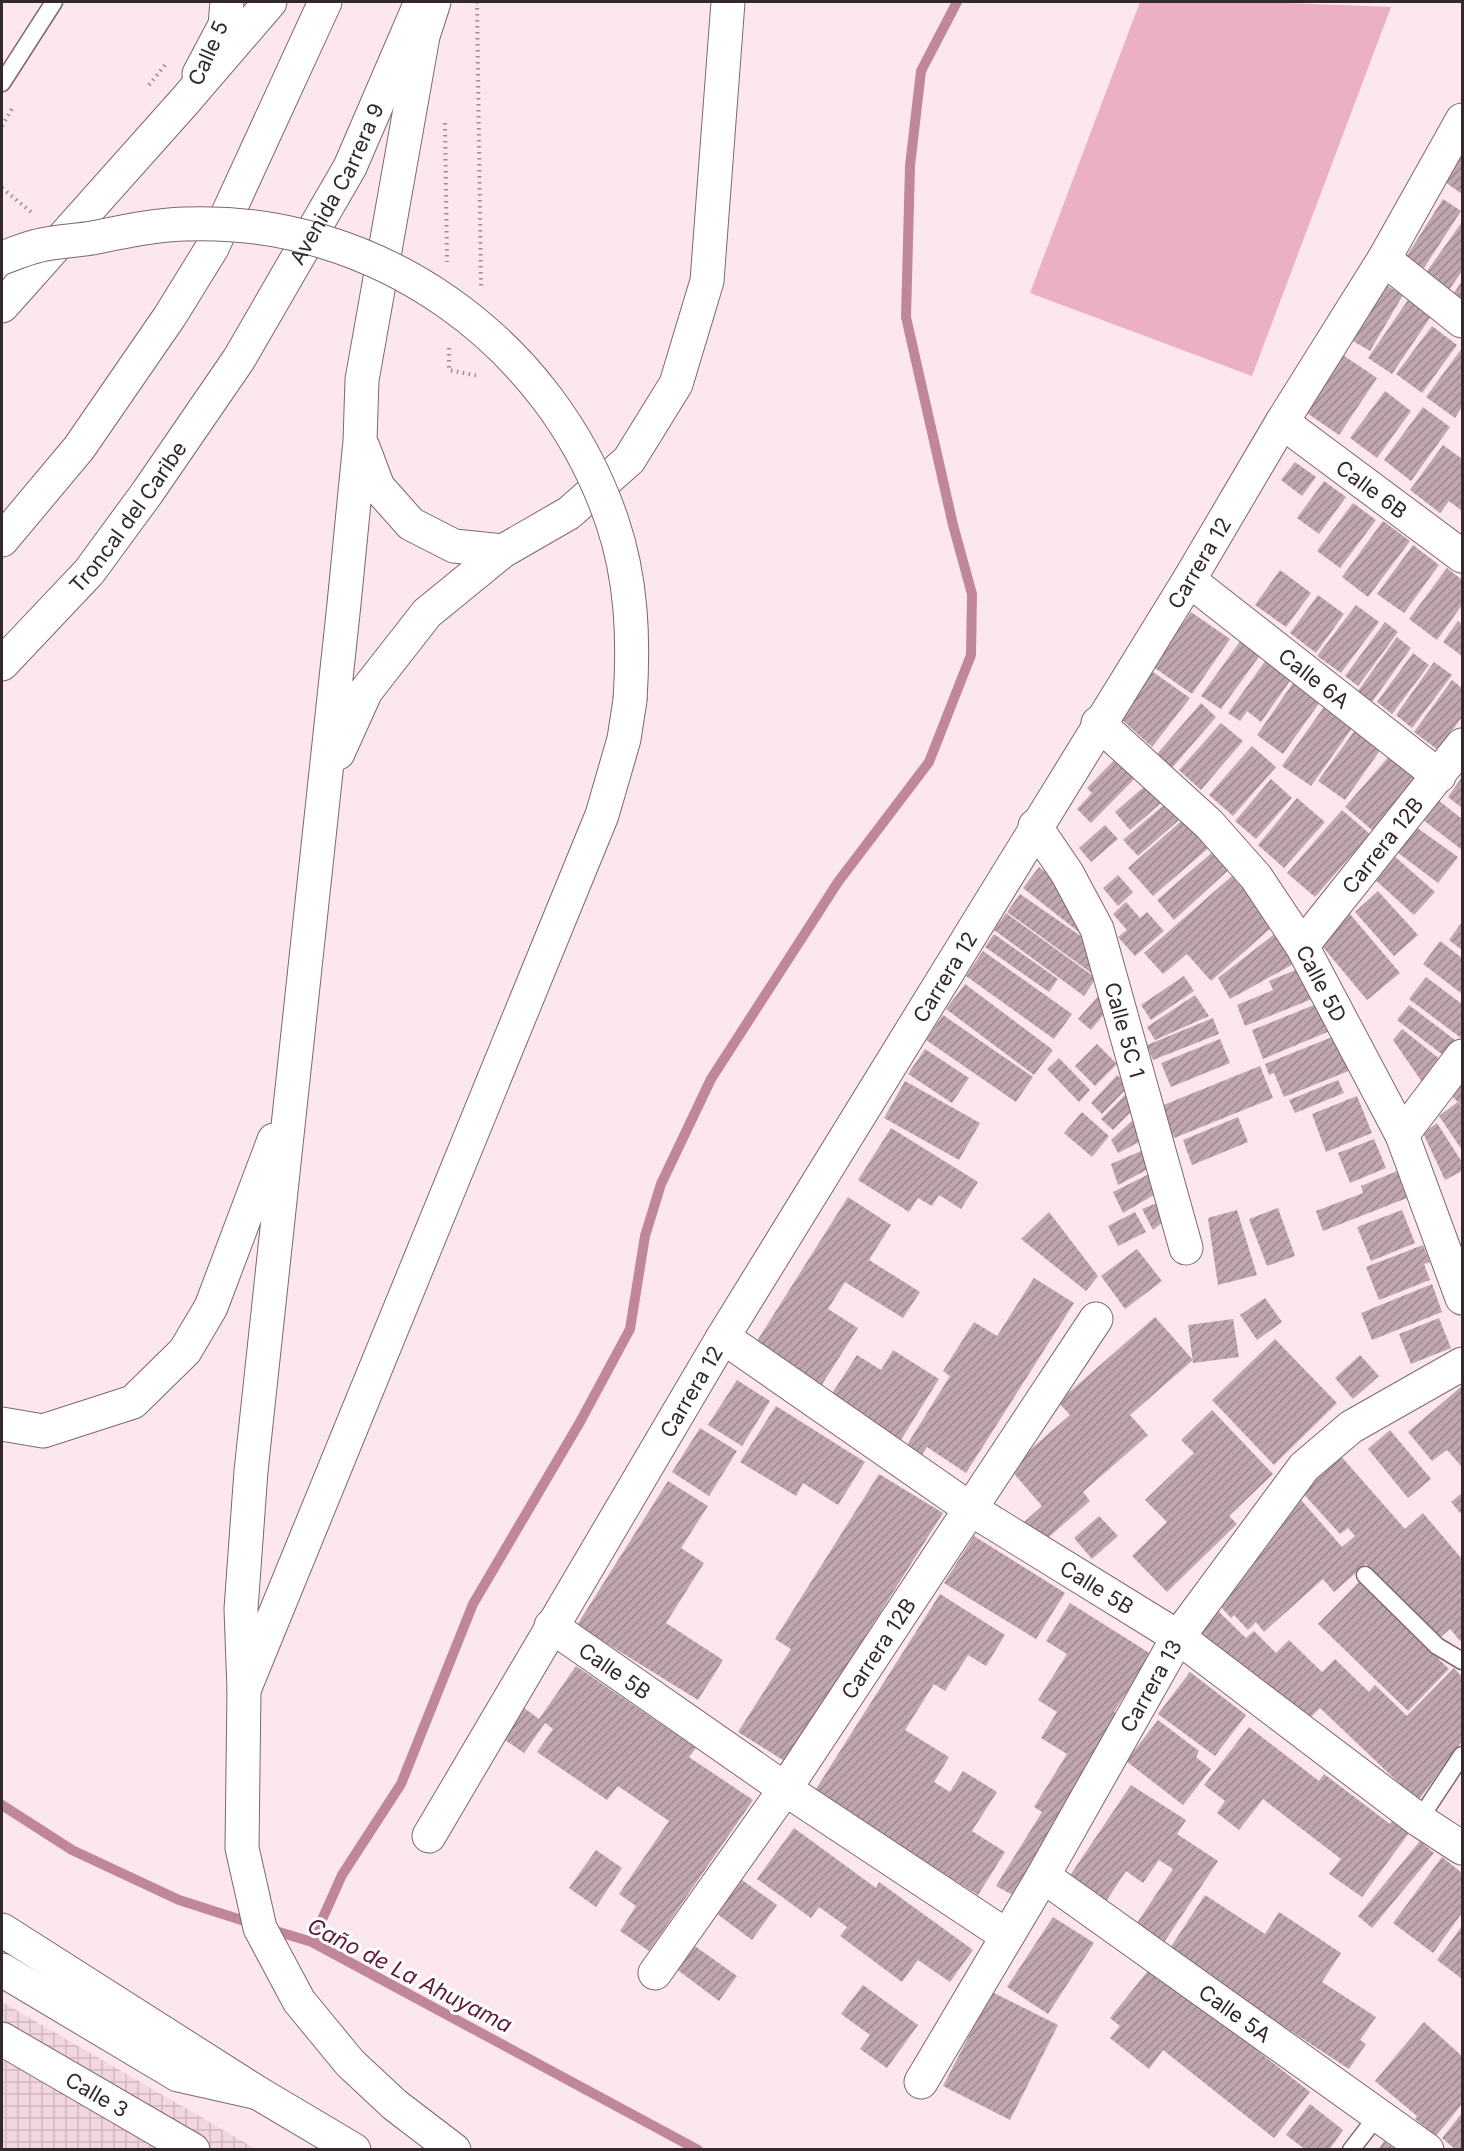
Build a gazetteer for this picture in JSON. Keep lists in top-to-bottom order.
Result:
{
  "streets": {
    "main road": [
      "Calle 5",
      "Avenida Carrera 9",
      "Calle 6B",
      "Troncal del Caribe",
      "Carrera 12",
      "Calle 6A",
      "Carrera 12B",
      "Calle 5D",
      "Calle 5C 1",
      "Calle 5B",
      "Carrera 13",
      "Calle 5A",
      "Calle 3"
    ]
  },
  "crossings": [
    ["Avenida Carrera 9", "Troncal del Caribe"],
    ["Calle 6B", "Carrera 12"],
    ["Carrera 12", "Calle 6A"],
    ["Carrera 12", "Calle 5D"],
    ["Carrera 12", "Calle 5C 1"],
    ["Carrera 12", "Calle 5B"],
    ["Calle 6A", "Carrera 12B"],
    ["Carrera 12B", "Calle 5D"],
    ["Carrera 12B", "Calle 5B"],
    ["Calle 5B", "Carrera 13"],
    ["Carrera 13", "Calle 5A"]
  ],
  "water": ["Caño de La Ahuyama"]
}
